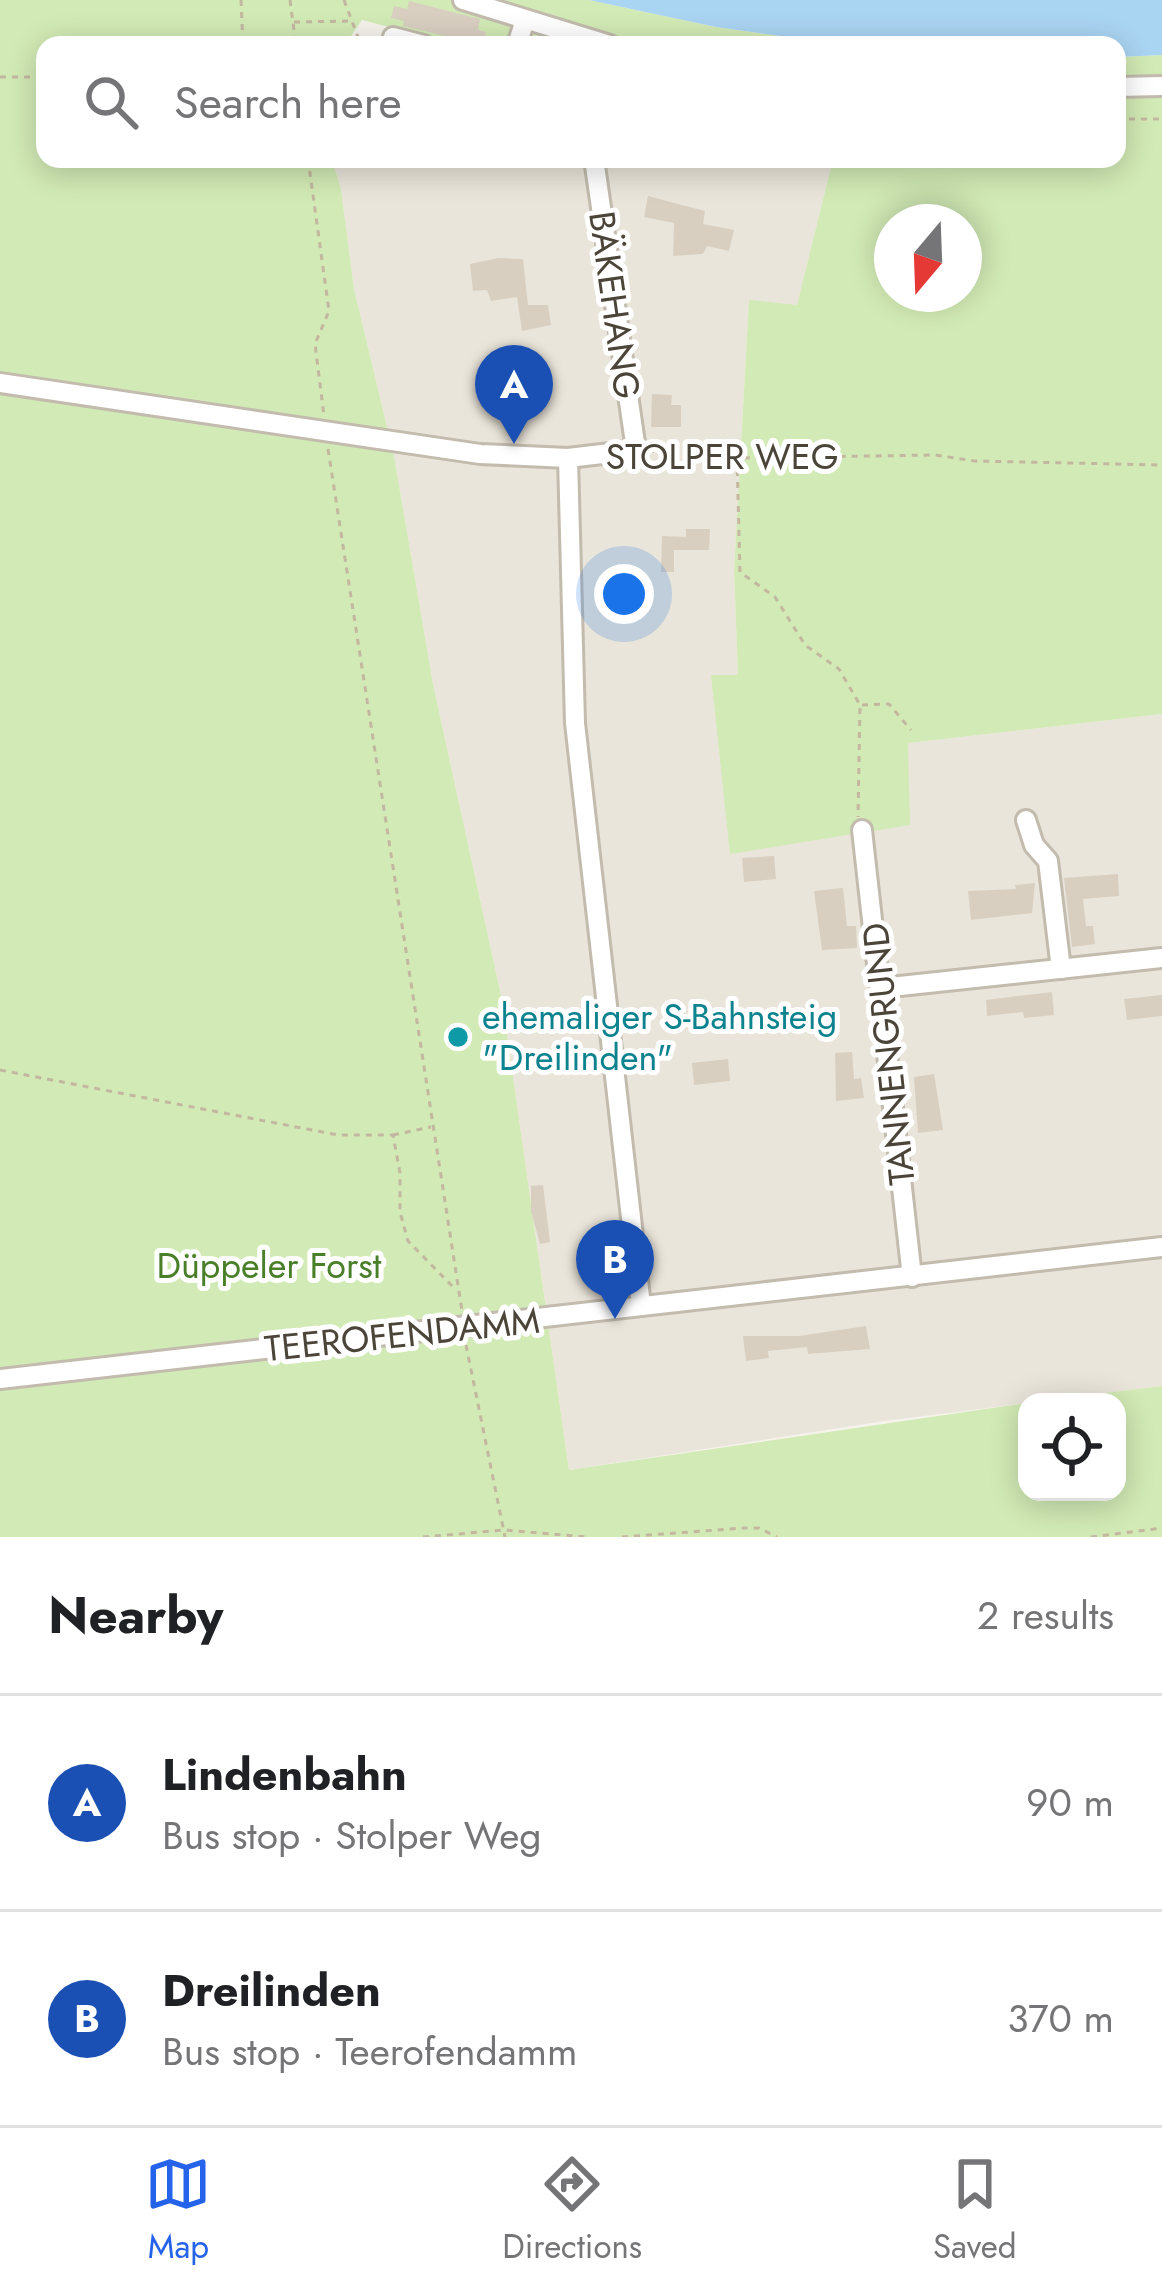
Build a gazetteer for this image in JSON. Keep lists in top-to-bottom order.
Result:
{
  "streets": {
    "street": [
      "BÄKEHANG",
      "STOLPER WEG",
      "TANNENGRUND",
      "TEEROFENDAMM"
    ]
  },
  "crossings": [
    ["BÄKEHANG", "STOLPER WEG"],
    ["TANNENGRUND", "TEEROFENDAMM"]
  ],
  "parks": ["Düppeler Forst"],
  "places": ["ehemaliger S-Bahnsteig \"Dreilinden\""],
  "north": "bottom",
  "page": {
    "search": "Search here",
    "pins": ["A", "B"],
    "heading": ["Nearby", "2 results"],
    "list": [
      {
        "mark": "A",
        "name": "Lindenbahn",
        "note": "Bus stop · Stolper Weg",
        "value": "90 m"
      },
      {
        "mark": "B",
        "name": "Dreilinden",
        "note": "Bus stop · Teerofendamm",
        "value": "370 m"
      }
    ],
    "nav": ["Map", "Directions", "Saved"]
  }
}
